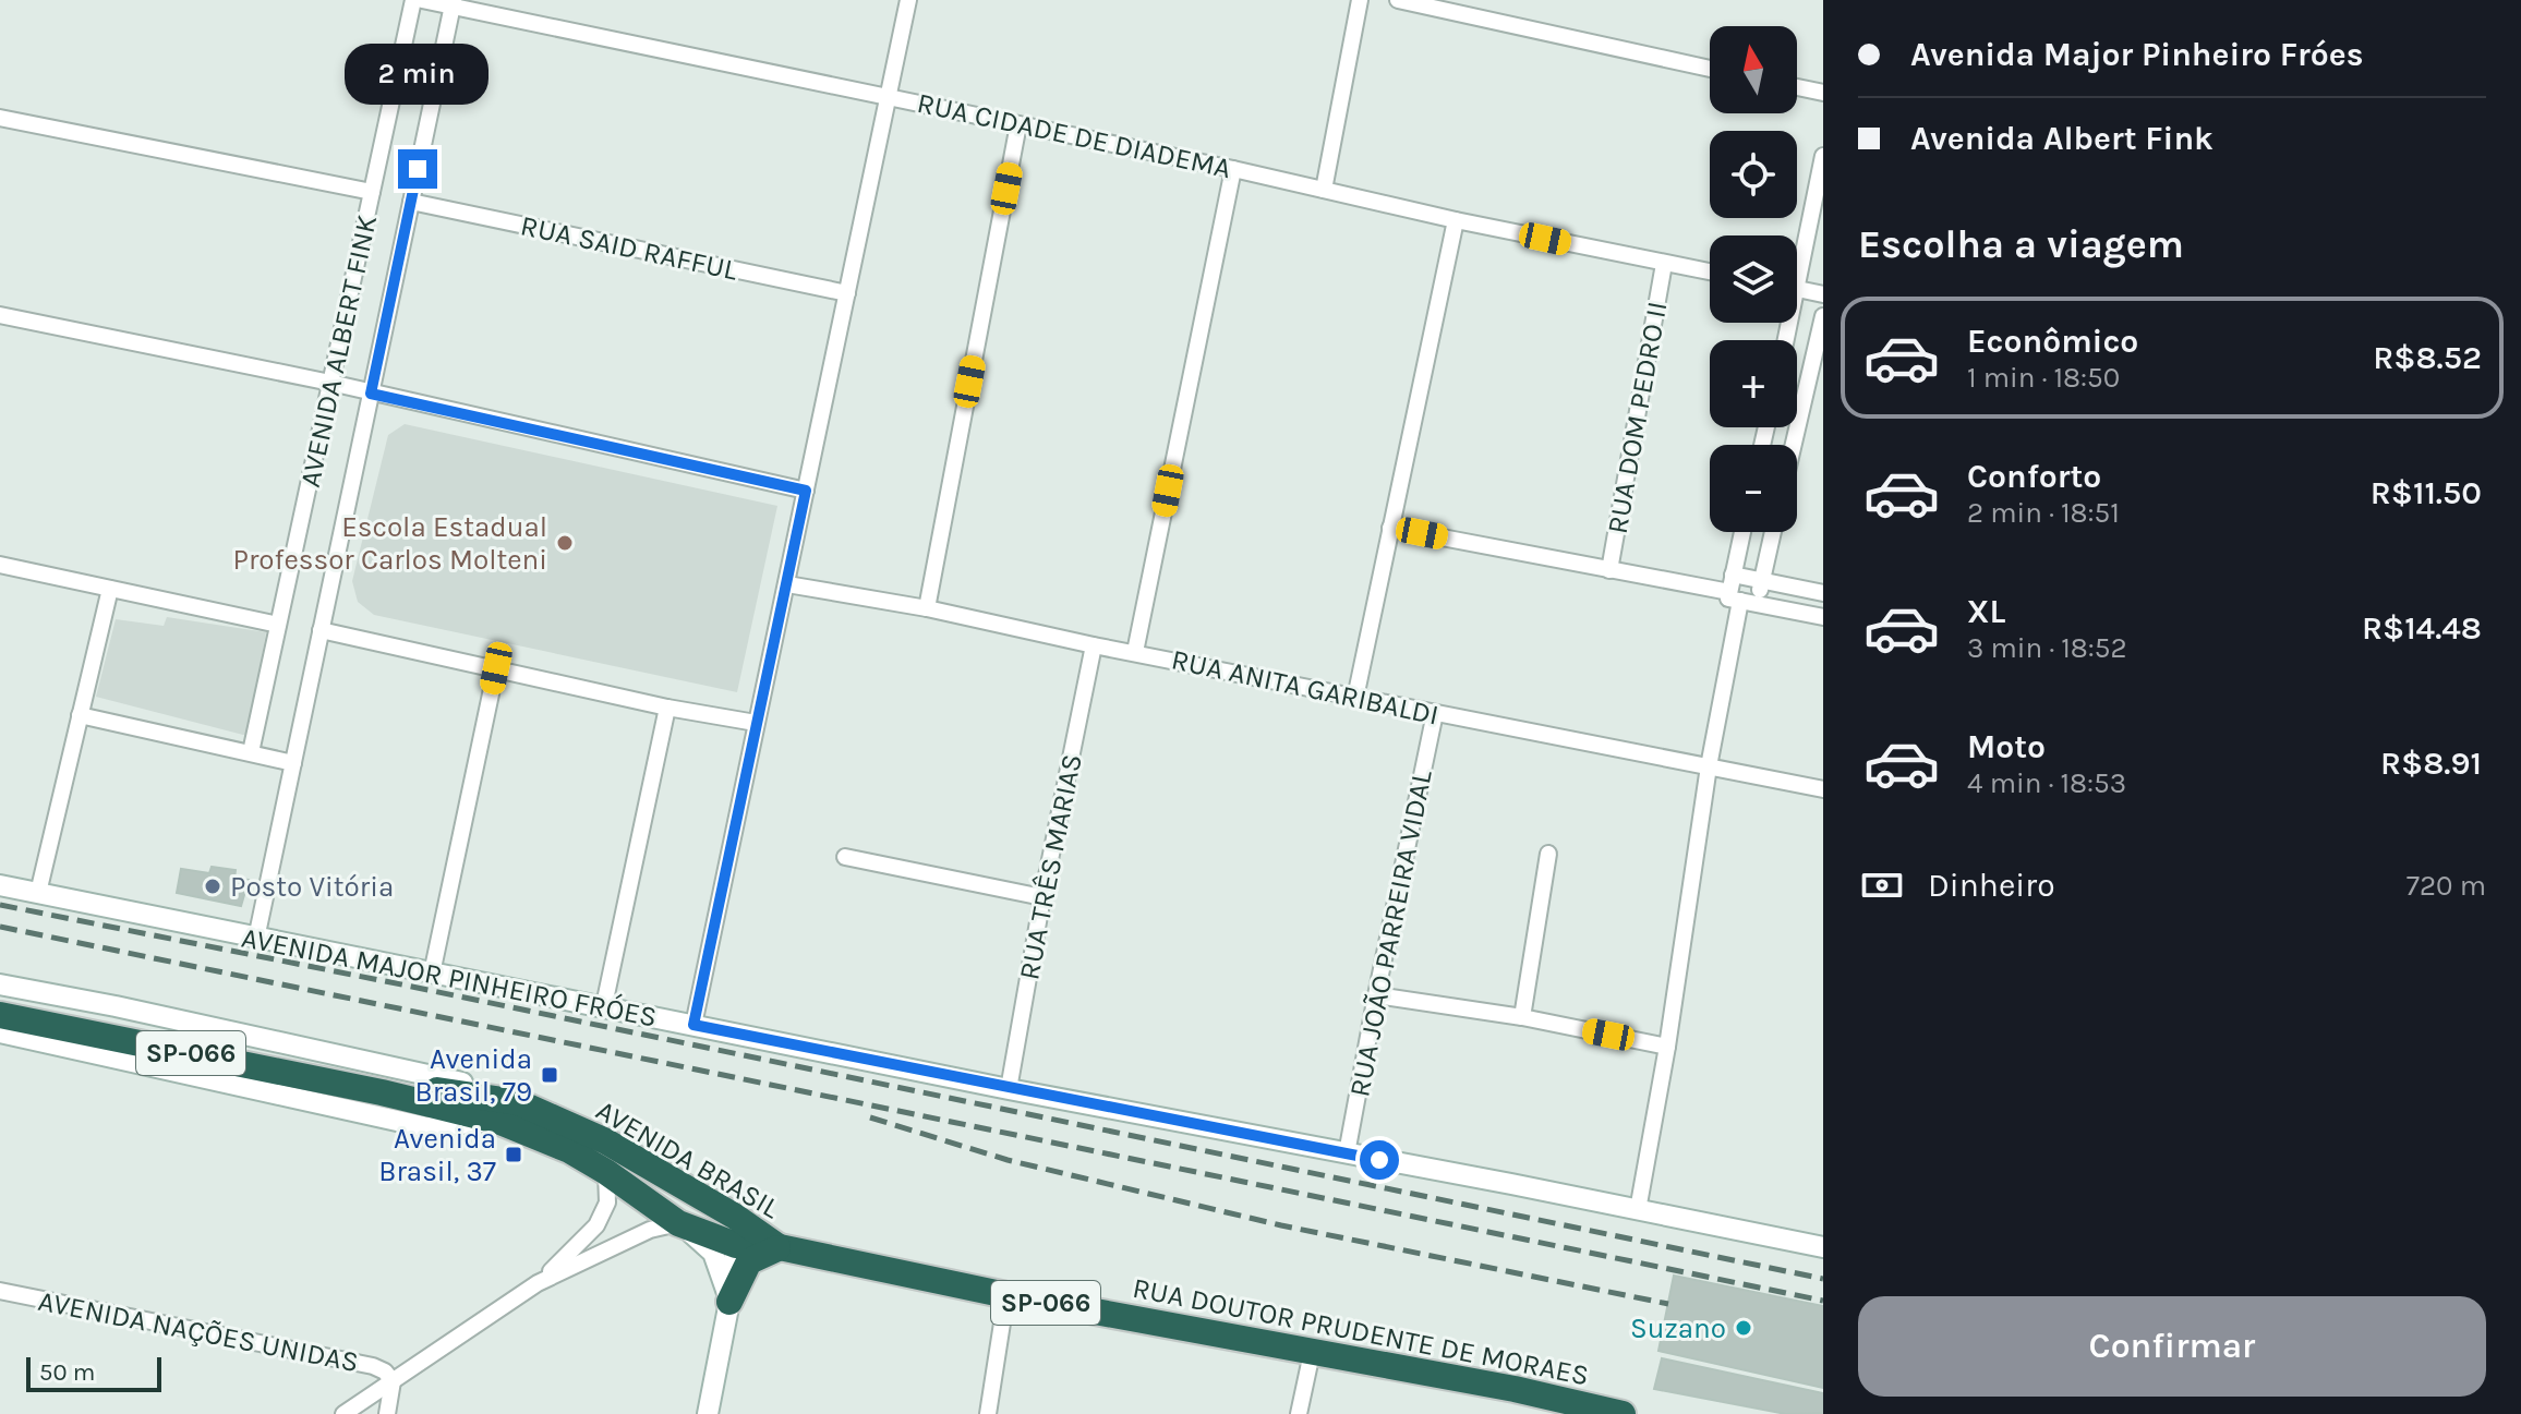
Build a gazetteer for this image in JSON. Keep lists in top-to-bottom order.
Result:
{
  "streets": {
    "highway": ["SP-066", "AVENIDA BRASIL", "RUA DOUTOR PRUDENTE DE MORAES"],
    "street": [
      "RUA CIDADE DE DIADEMA",
      "RUA SAID RAFFUL",
      "AVENIDA ALBERT FINK",
      "RUA DOM PEDRO II",
      "RUA ANITA GARIBALDI",
      "RUA TRÊS MARIAS",
      "RUA JOÃO PARREIRA VIDAL",
      "AVENIDA MAJOR PINHEIRO FRÓES",
      "AVENIDA NAÇÕES UNIDAS"
    ]
  },
  "crossings": [
    ["RUA CIDADE DE DIADEMA", "AVENIDA ALBERT FINK"],
    ["RUA CIDADE DE DIADEMA", "RUA DOM PEDRO II"],
    ["RUA SAID RAFFUL", "AVENIDA ALBERT FINK"],
    ["AVENIDA ALBERT FINK", "AVENIDA MAJOR PINHEIRO FRÓES"],
    ["RUA ANITA GARIBALDI", "RUA TRÊS MARIAS"],
    ["RUA ANITA GARIBALDI", "RUA JOÃO PARREIRA VIDAL"],
    ["RUA TRÊS MARIAS", "AVENIDA MAJOR PINHEIRO FRÓES"],
    ["RUA JOÃO PARREIRA VIDAL", "AVENIDA MAJOR PINHEIRO FRÓES"],
    ["SP-066", "AVENIDA BRASIL"],
    ["AVENIDA BRASIL", "RUA DOUTOR PRUDENTE DE MORAES"]
  ],
  "places": {
    "other": ["Escola Estadual Professor Carlos Molteni", "Posto Vitória", "Suzano"],
    "transit": ["Avenida Brasil, 79", "Avenida Brasil, 37"]
  },
  "scale_bar": "50 m",
  "north": "top",
  "page": {
    "banner": ["Avenida Major Pinheiro Fróes", "Avenida Albert Fink"],
    "map_buttons": ["+", "−"],
    "bubble": "2 min",
    "heading": "Escolha a viagem",
    "list": [
      {
        "name": "Econômico",
        "note": "1 min · 18:50",
        "value": "R$8.52"
      },
      {
        "name": "Conforto",
        "note": "2 min · 18:51",
        "value": "R$11.50"
      },
      {
        "name": "XL",
        "note": "3 min · 18:52",
        "value": "R$14.48"
      },
      {
        "name": "Moto",
        "note": "4 min · 18:53",
        "value": "R$8.91"
      }
    ],
    "pay": ["Dinheiro", "720 m"],
    "buttons": "Confirmar",
    "scale": "50 m"
  }
}
